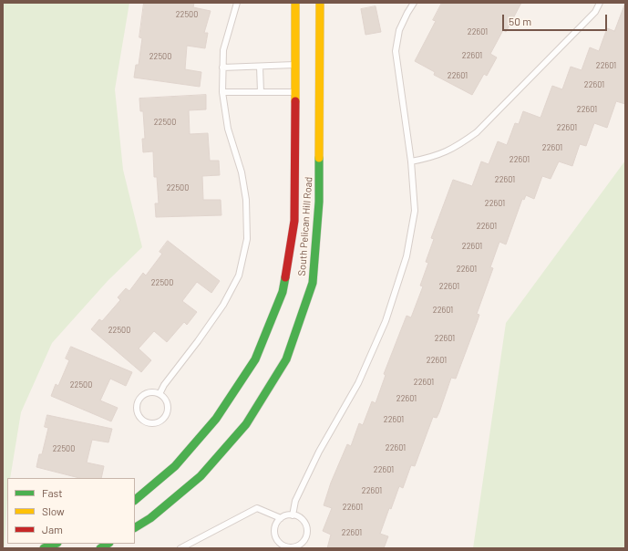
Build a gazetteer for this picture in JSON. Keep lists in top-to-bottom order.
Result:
{
  "streets": {
    "street": ["South Pelican Hill Road"]
  },
  "house_numbers": [
    "22500",
    "22601",
    "22601",
    "22500",
    "22601",
    "22601",
    "22601",
    "22601",
    "22500",
    "22601",
    "22601",
    "22601",
    "22601",
    "22500",
    "22601",
    "22601",
    "22601",
    "22601",
    "22500",
    "22601",
    "22601",
    "22500",
    "22601",
    "22601",
    "22601",
    "22500",
    "22601",
    "22601",
    "22601",
    "22500",
    "22601",
    "22601",
    "22601",
    "22601"
  ],
  "legend": ["Fast", "Slow", "Jam"],
  "scale_bar": "50 m"
}
